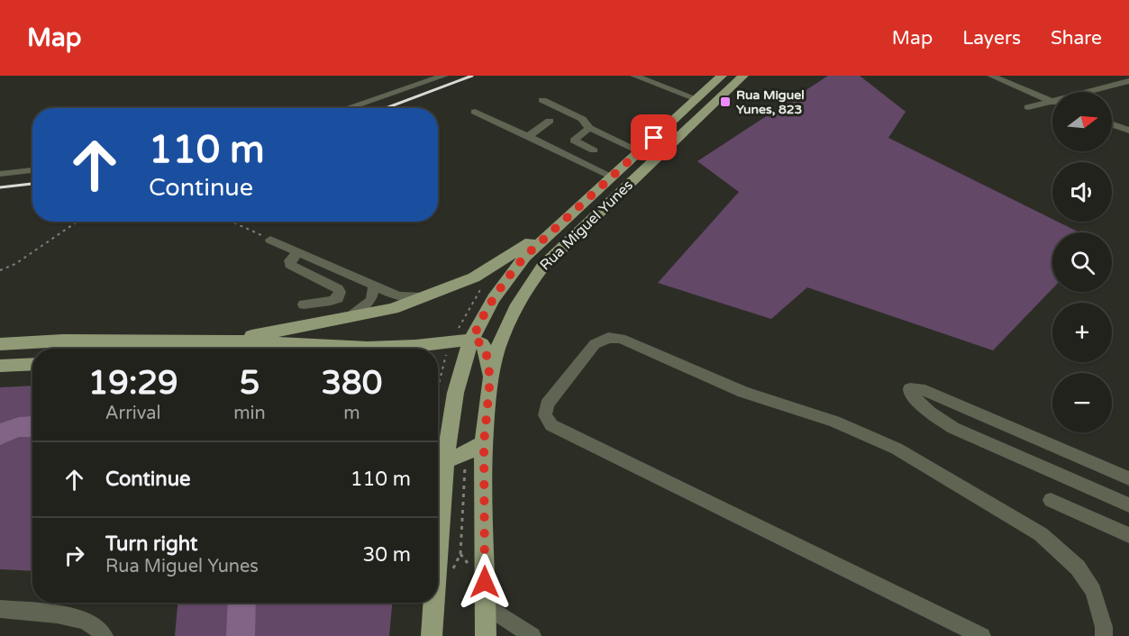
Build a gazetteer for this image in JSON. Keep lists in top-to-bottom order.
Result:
{
  "streets": {
    "main road": ["Rua Miguel Yunes"]
  },
  "places": {
    "transit": ["Rua Miguel Yunes, 823"]
  },
  "north": "right",
  "page": {
    "header": "Map",
    "nav": ["Map", "Layers", "Share"],
    "map_buttons": ["+", "−"],
    "turn": ["110 m", "Continue"],
    "eta": [
      "19:29",
      "Arrival",
      "5",
      "min",
      "380",
      "m"
    ],
    "list": [
      {
        "name": "Continue",
        "value": "110 m"
      },
      {
        "name": "Turn right",
        "note": "Rua Miguel Yunes",
        "value": "30 m"
      }
    ]
  }
}
